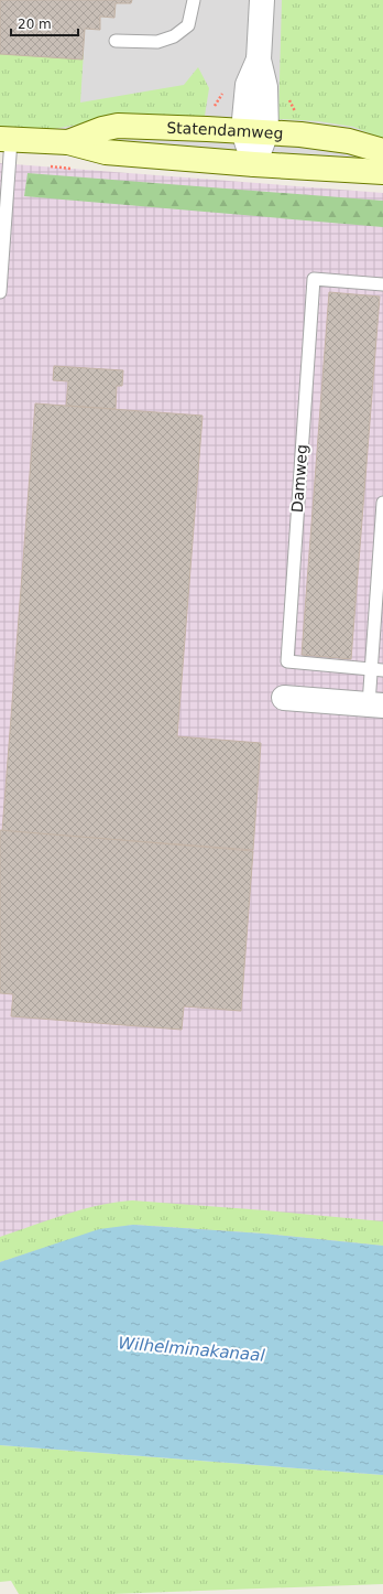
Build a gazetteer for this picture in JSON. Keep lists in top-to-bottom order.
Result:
{
  "streets": {
    "main road": ["Statendamweg"],
    "lane": ["Damweg"]
  },
  "water": ["Wilhelminakanaal"],
  "scale_bar": "20 m"
}
